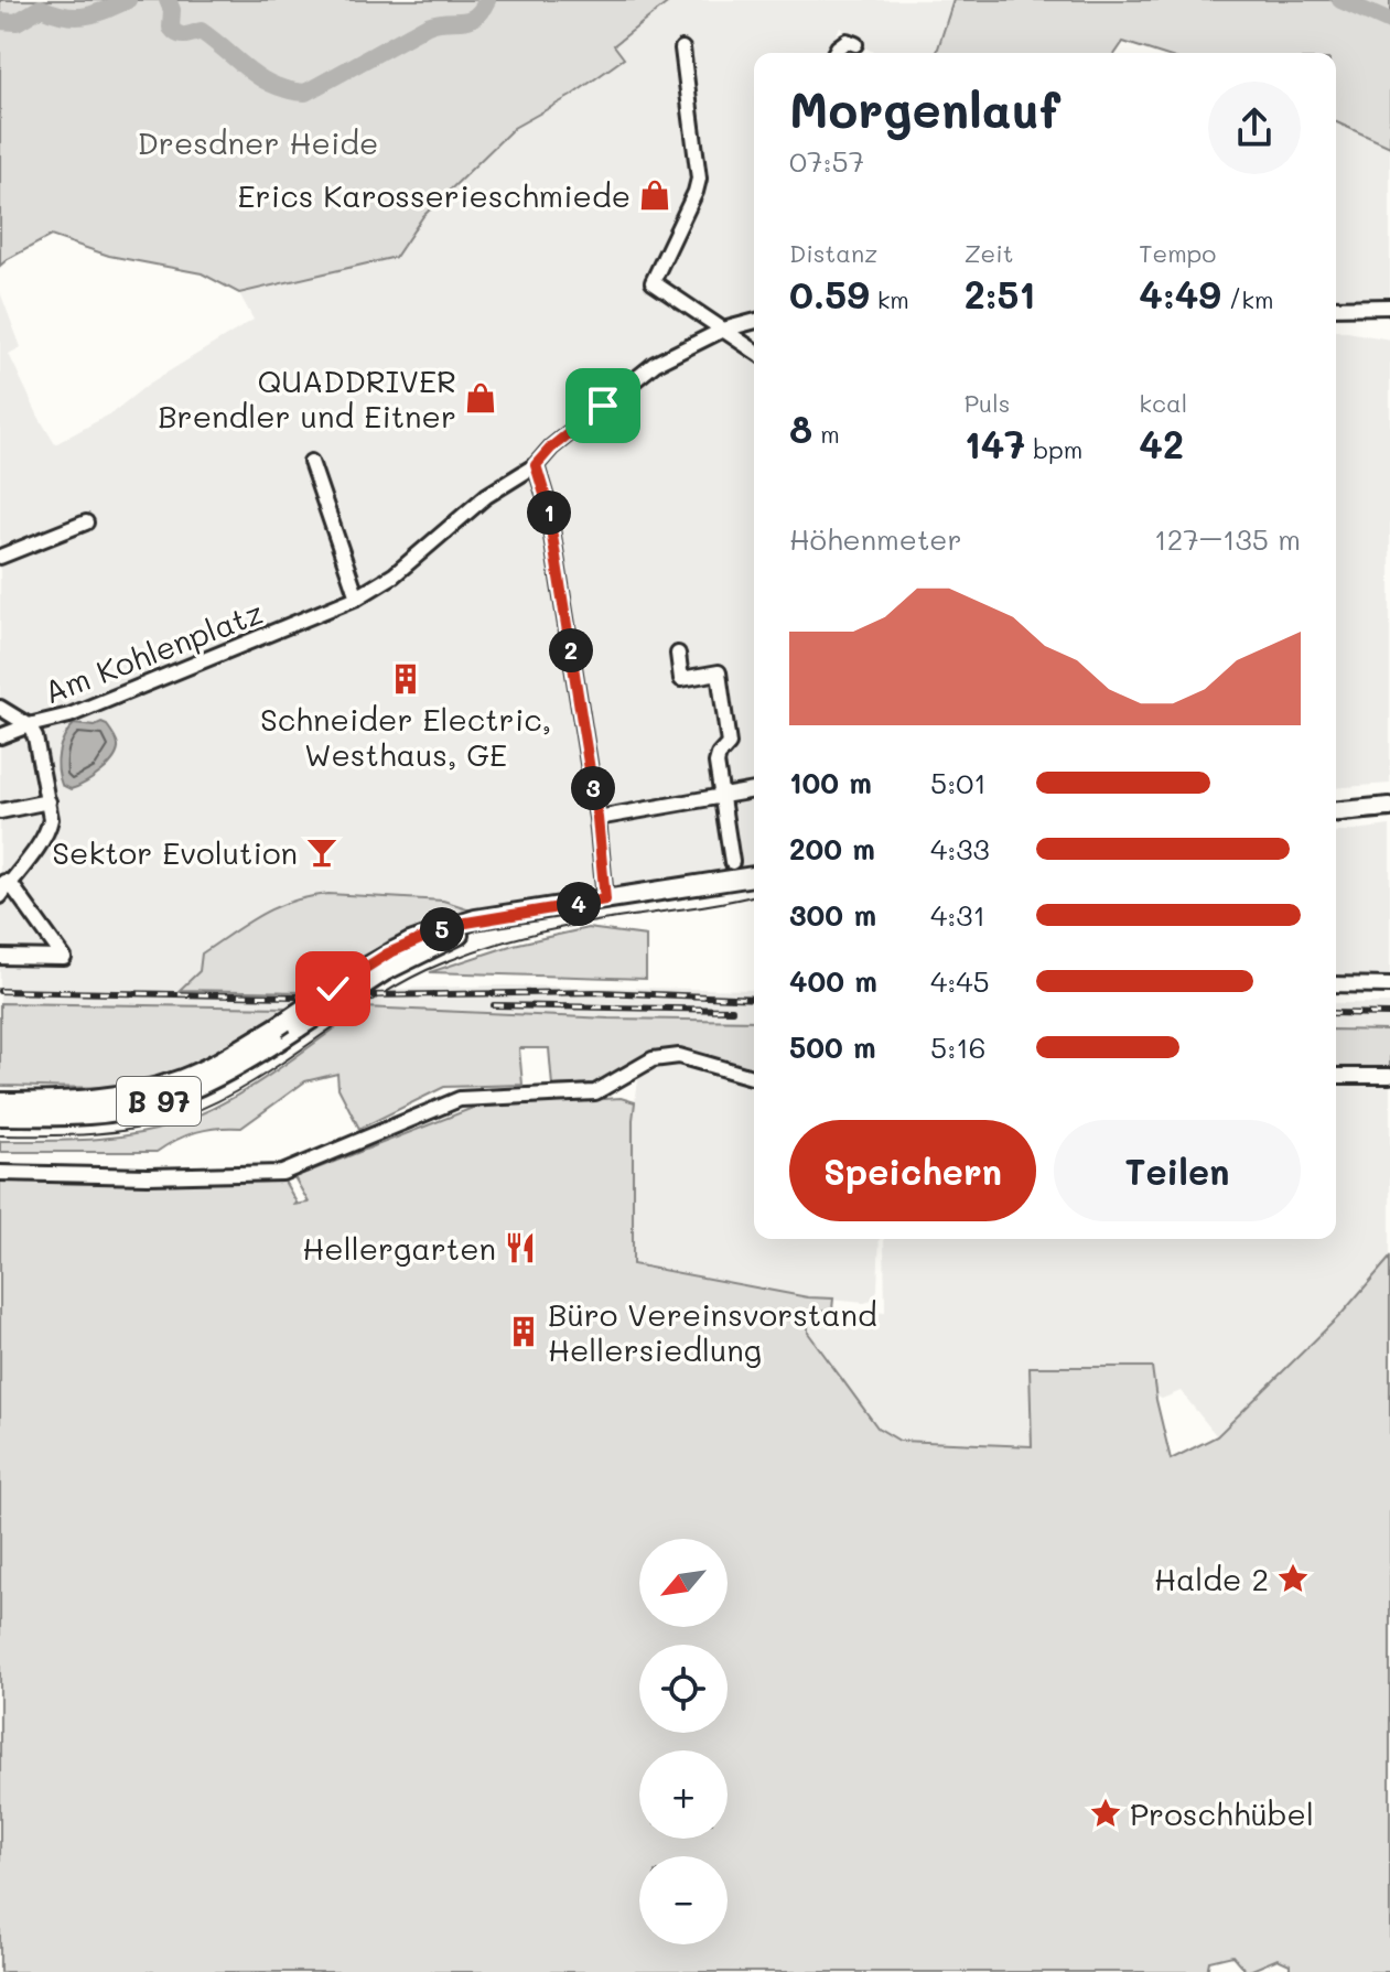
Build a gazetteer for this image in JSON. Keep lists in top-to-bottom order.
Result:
{
  "streets": {
    "main road": ["B 97"],
    "street": ["Am Kohlenplatz"]
  },
  "parks": ["Dresdner Heide"],
  "places": {
    "shop": ["Erics Karosserieschmiede", "QUADDRIVER Brendler und Eitner"],
    "building": ["Schneider Electric, Westhaus, GE", "Büro Vereinsvorstand Hellersiedlung"],
    "bar": ["Sektor Evolution"],
    "restaurant": ["Hellergarten"],
    "place": ["Halde 2", "Proschhübel"]
  },
  "north": "bottom left",
  "page": {
    "heading": ["Morgenlauf", "07:57"],
    "stats": [
      ["Distanz", "0.59 km"],
      ["Zeit", "2:51"],
      ["Tempo", "4:49 /km"],
      ["8 m"],
      ["Puls", "147 bpm"],
      ["kcal", "42"]
    ],
    "pins": [
      "1",
      "2",
      "3",
      "4",
      "5"
    ],
    "chart": ["Höhenmeter", "127–135 m"],
    "list": [
      {
        "name": "100 m",
        "note": "5:01"
      },
      {
        "name": "200 m",
        "note": "4:33"
      },
      {
        "name": "300 m",
        "note": "4:31"
      },
      {
        "name": "400 m",
        "note": "4:45"
      },
      {
        "name": "500 m",
        "note": "5:16"
      }
    ],
    "buttons": ["Speichern", "Teilen"],
    "map_buttons": ["+", "−"]
  }
}
